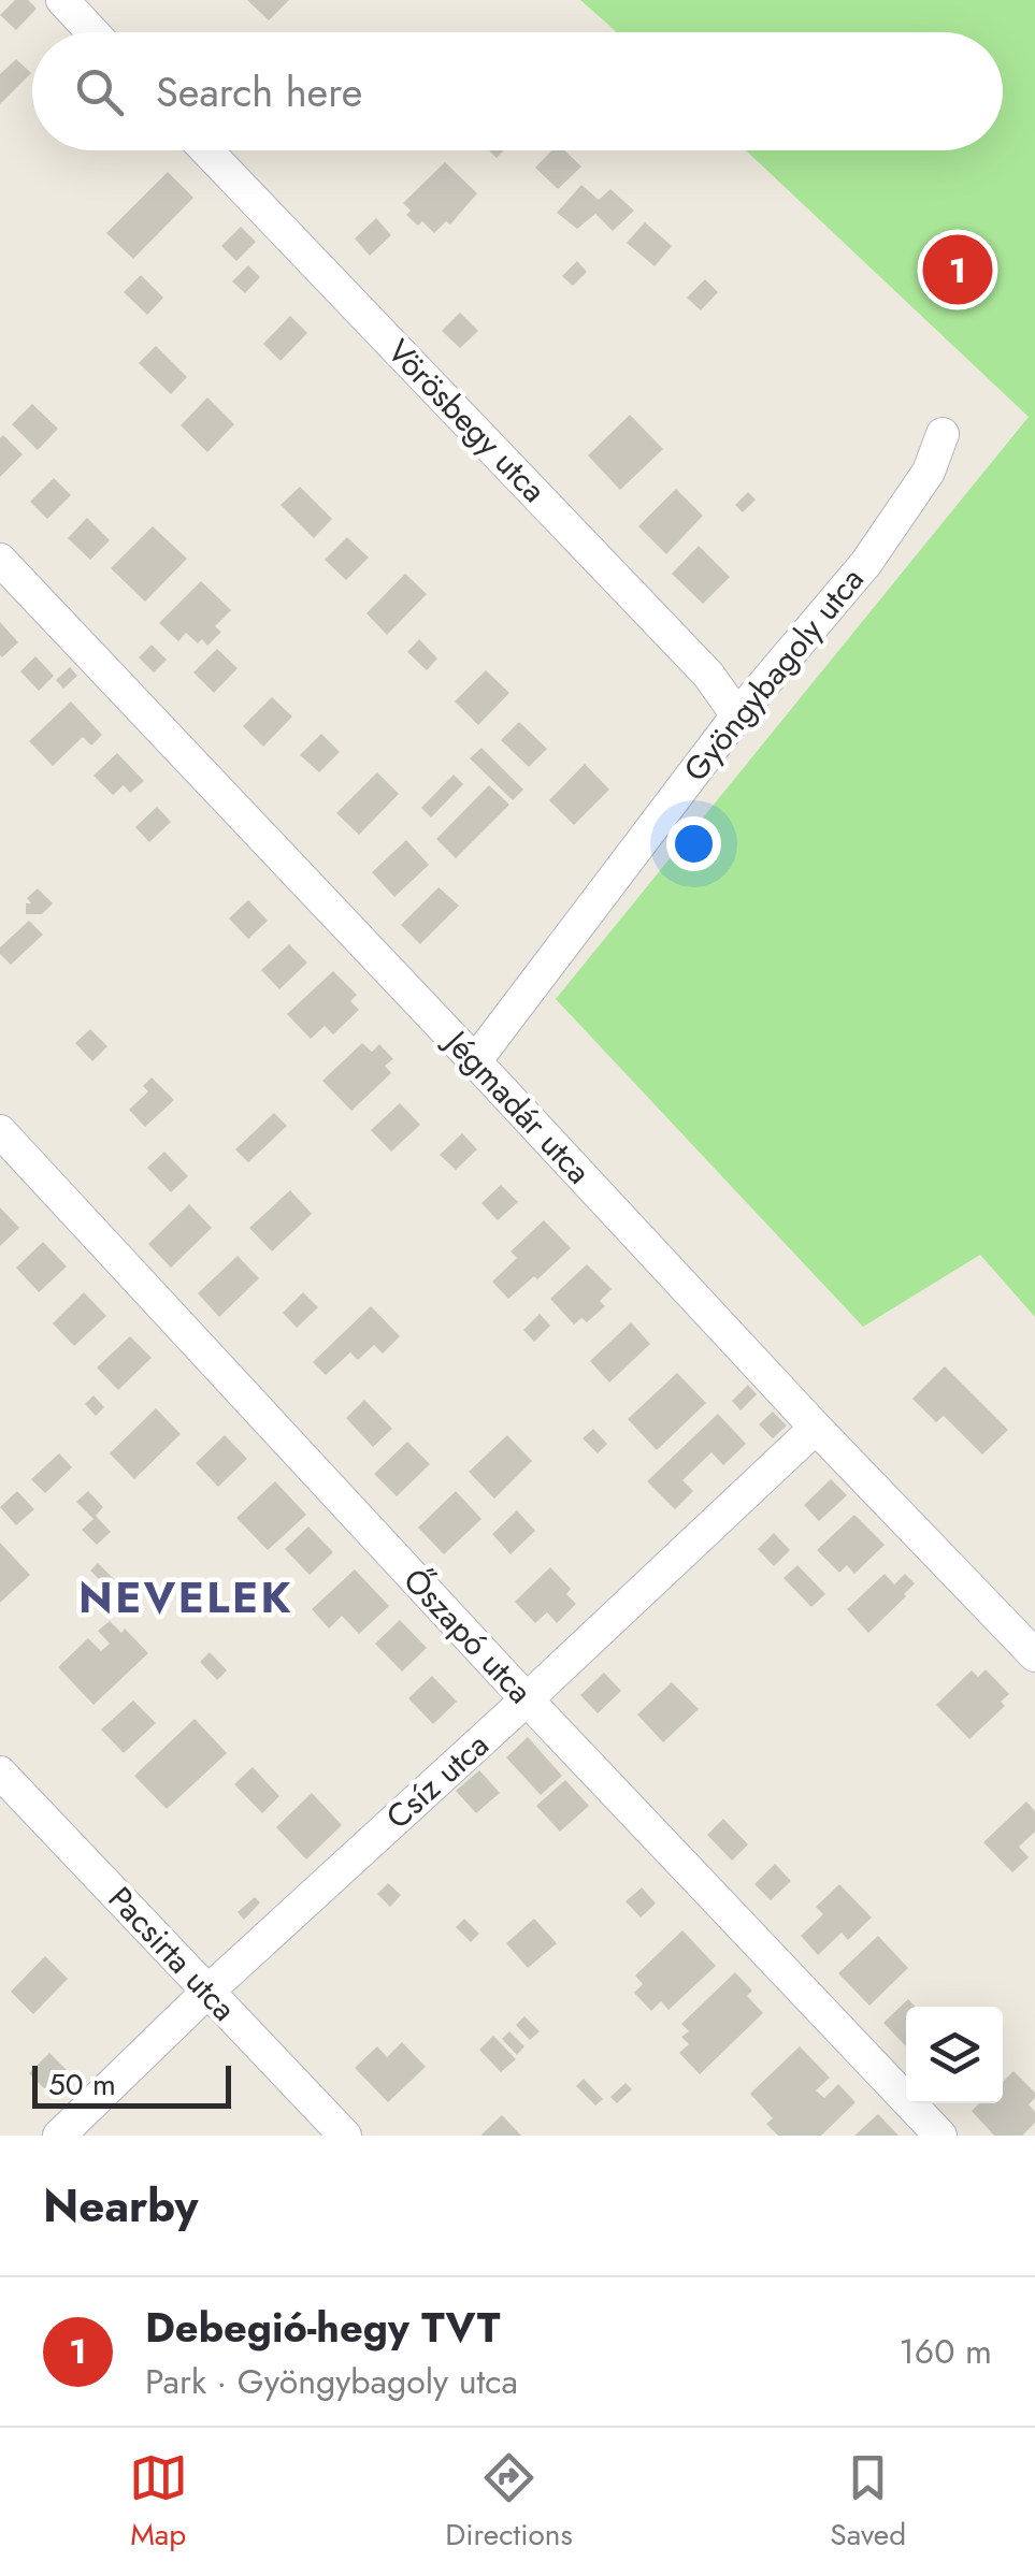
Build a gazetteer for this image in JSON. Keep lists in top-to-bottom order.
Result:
{
  "streets": {
    "street": [
      "Vörösbegy utca",
      "Gyöngybagoly utca",
      "Jégmadár utca",
      "Őszapó utca",
      "Csíz utca",
      "Pacsirta utca"
    ]
  },
  "crossings": [
    ["Vörösbegy utca", "Gyöngybagoly utca"],
    ["Gyöngybagoly utca", "Jégmadár utca"],
    ["Jégmadár utca", "Csíz utca"],
    ["Őszapó utca", "Csíz utca"],
    ["Csíz utca", "Pacsirta utca"]
  ],
  "districts": ["NEVELEK"],
  "scale_bar": "50 m",
  "page": {
    "search": "Search here",
    "pins": "1",
    "scale": "50 m",
    "heading": "Nearby",
    "list": [
      {
        "mark": "1",
        "name": "Debegió-hegy TVT",
        "note": "Park · Gyöngybagoly utca",
        "value": "160 m"
      }
    ],
    "nav": ["Map", "Directions", "Saved"]
  }
}
